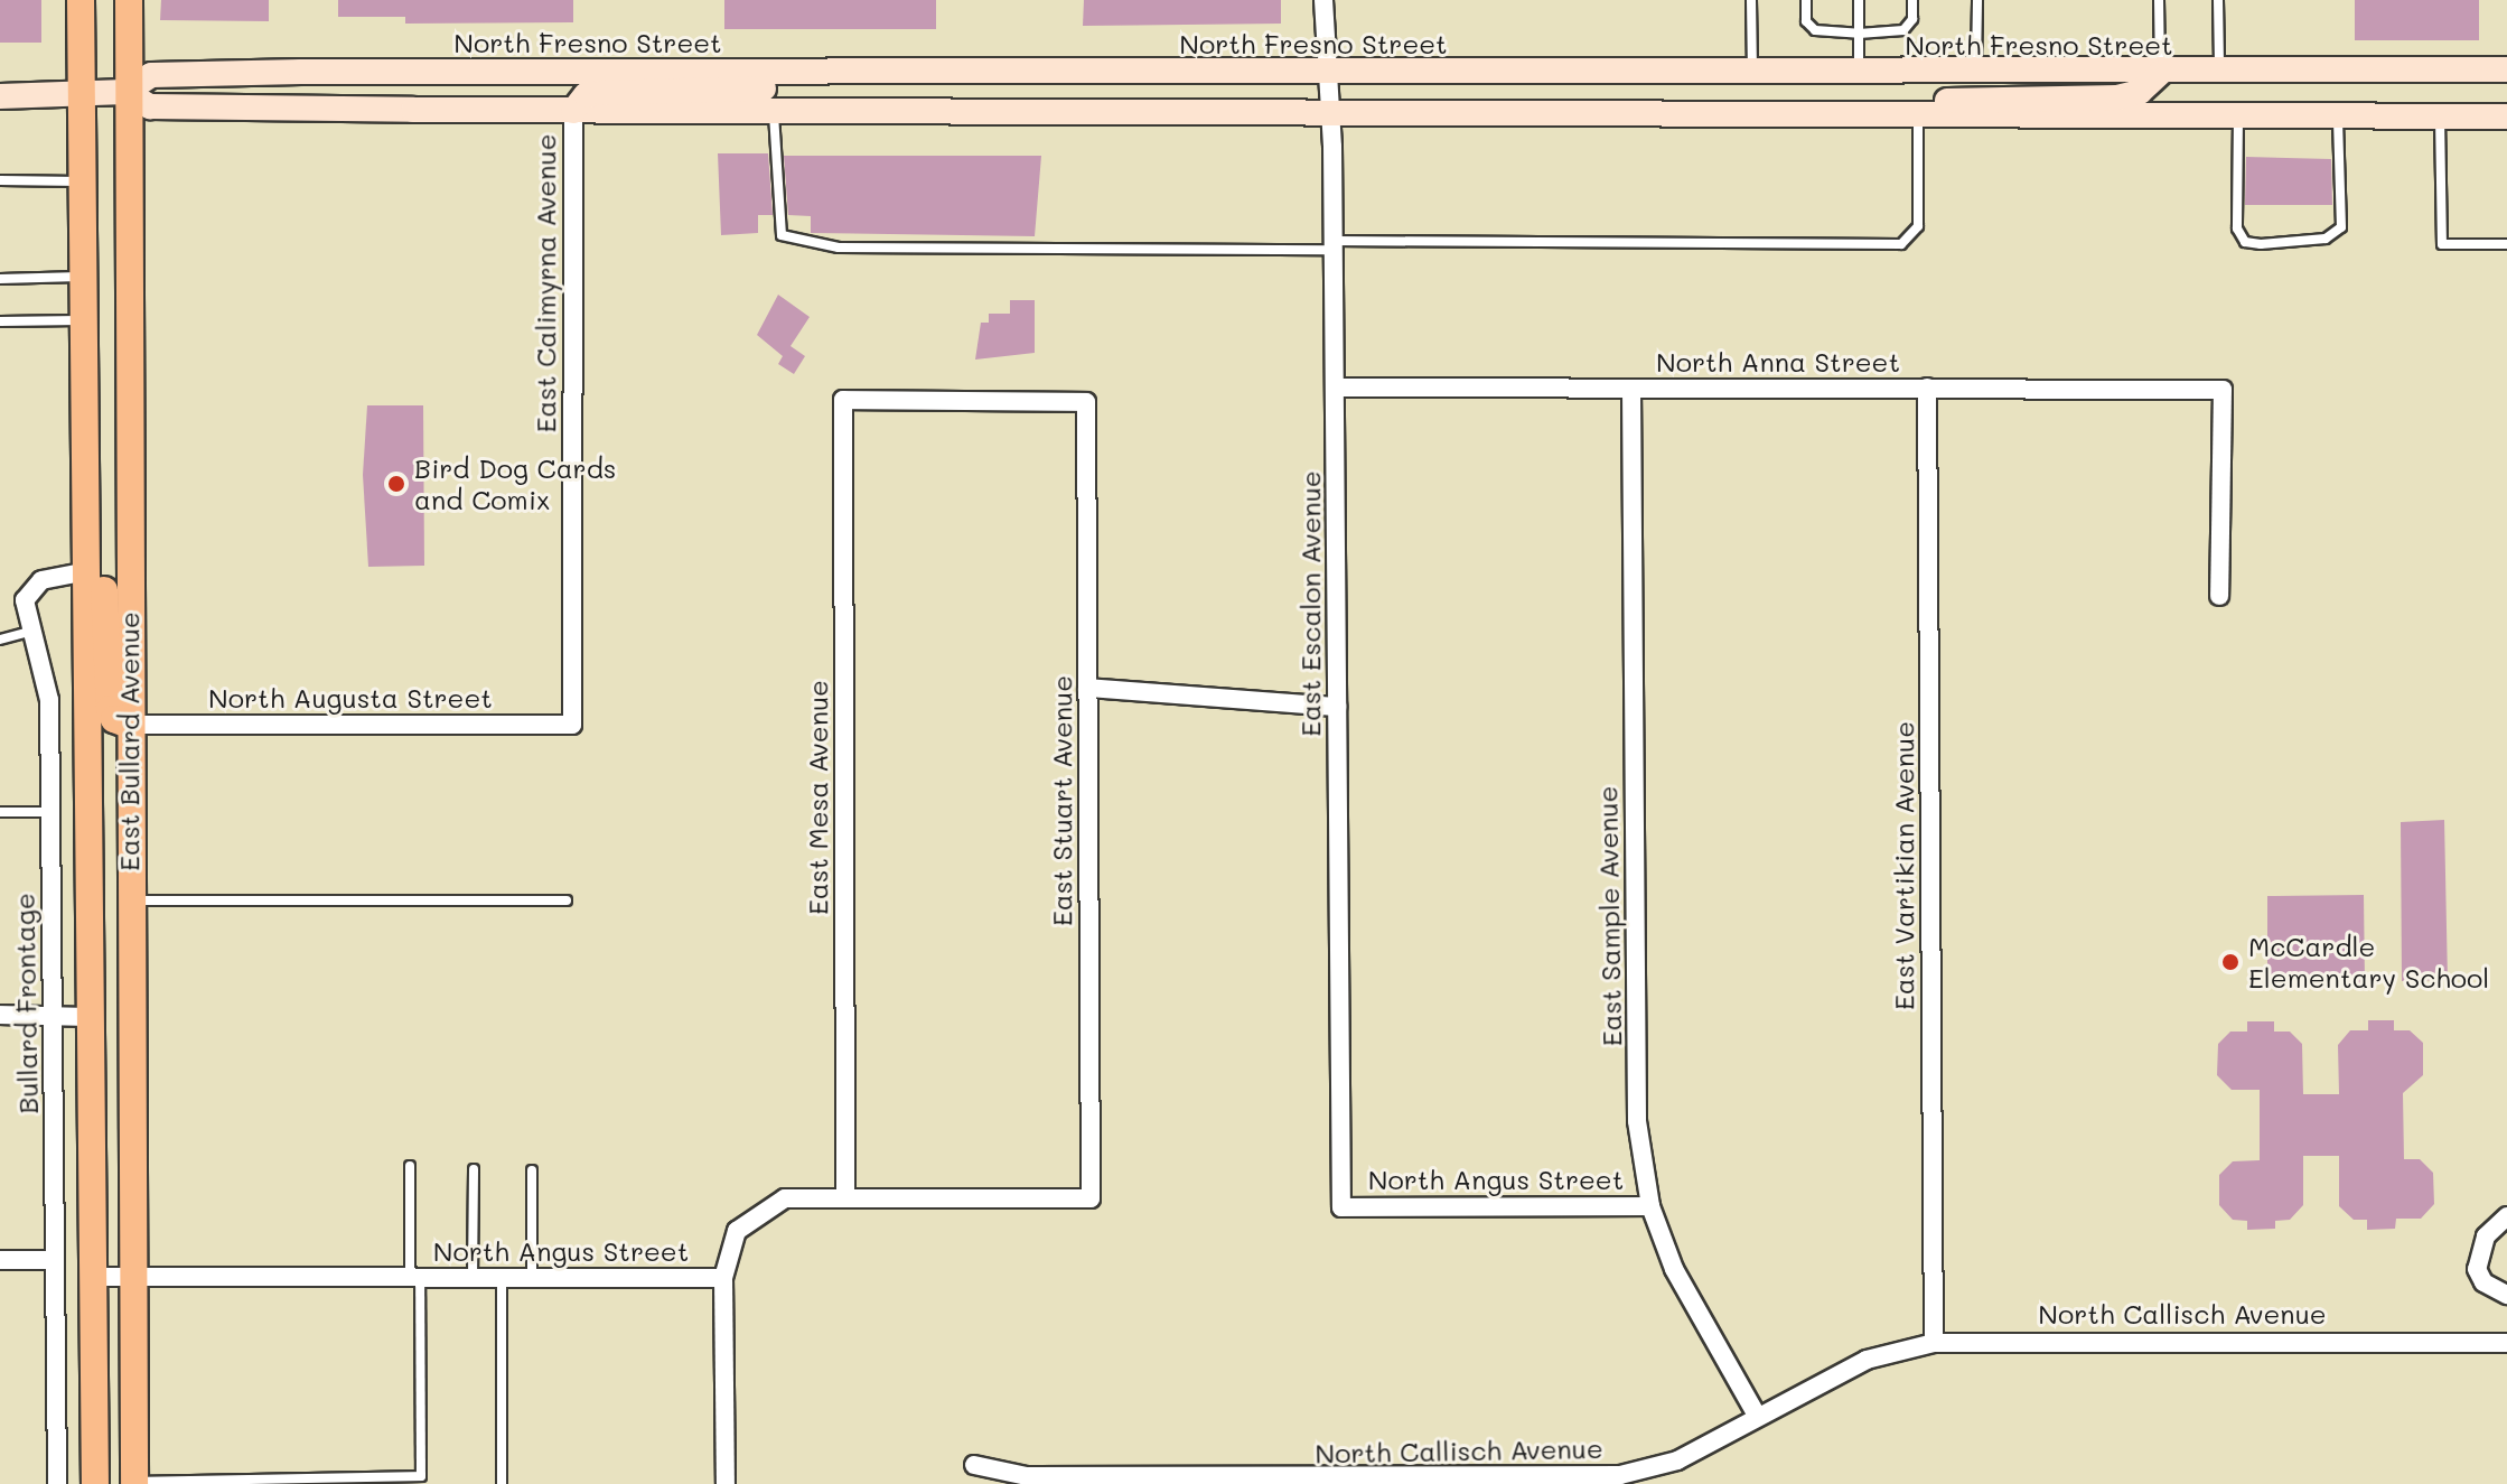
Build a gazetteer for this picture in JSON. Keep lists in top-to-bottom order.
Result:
{
  "streets": {
    "main road": ["North Fresno Street", "East Bullard Avenue"],
    "street": [
      "East Calimyrna Avenue",
      "North Anna Street",
      "East Escalon Avenue",
      "North Augusta Street",
      "East Mesa Avenue",
      "East Stuart Avenue",
      "East Vartikian Avenue",
      "East Sample Avenue",
      "Bullard Frontage",
      "North Angus Street",
      "North Callisch Avenue"
    ]
  },
  "crossings": [
    ["North Fresno Street", "East Calimyrna Avenue"],
    ["North Fresno Street", "East Escalon Avenue"],
    ["North Fresno Street", "East Bullard Avenue"],
    ["East Calimyrna Avenue", "North Augusta Street"],
    ["North Anna Street", "East Escalon Avenue"],
    ["North Anna Street", "East Vartikian Avenue"],
    ["North Anna Street", "East Sample Avenue"],
    ["East Escalon Avenue", "North Angus Street"],
    ["North Augusta Street", "East Bullard Avenue"],
    ["East Bullard Avenue", "Bullard Frontage"],
    ["East Bullard Avenue", "North Angus Street"],
    ["East Mesa Avenue", "East Stuart Avenue"],
    ["East Mesa Avenue", "North Angus Street"],
    ["East Stuart Avenue", "North Angus Street"],
    ["East Vartikian Avenue", "North Callisch Avenue"],
    ["East Sample Avenue", "North Angus Street"],
    ["East Sample Avenue", "North Callisch Avenue"]
  ],
  "places": ["Bird Dog Cards and Comix", "McCardle Elementary School"]
}
